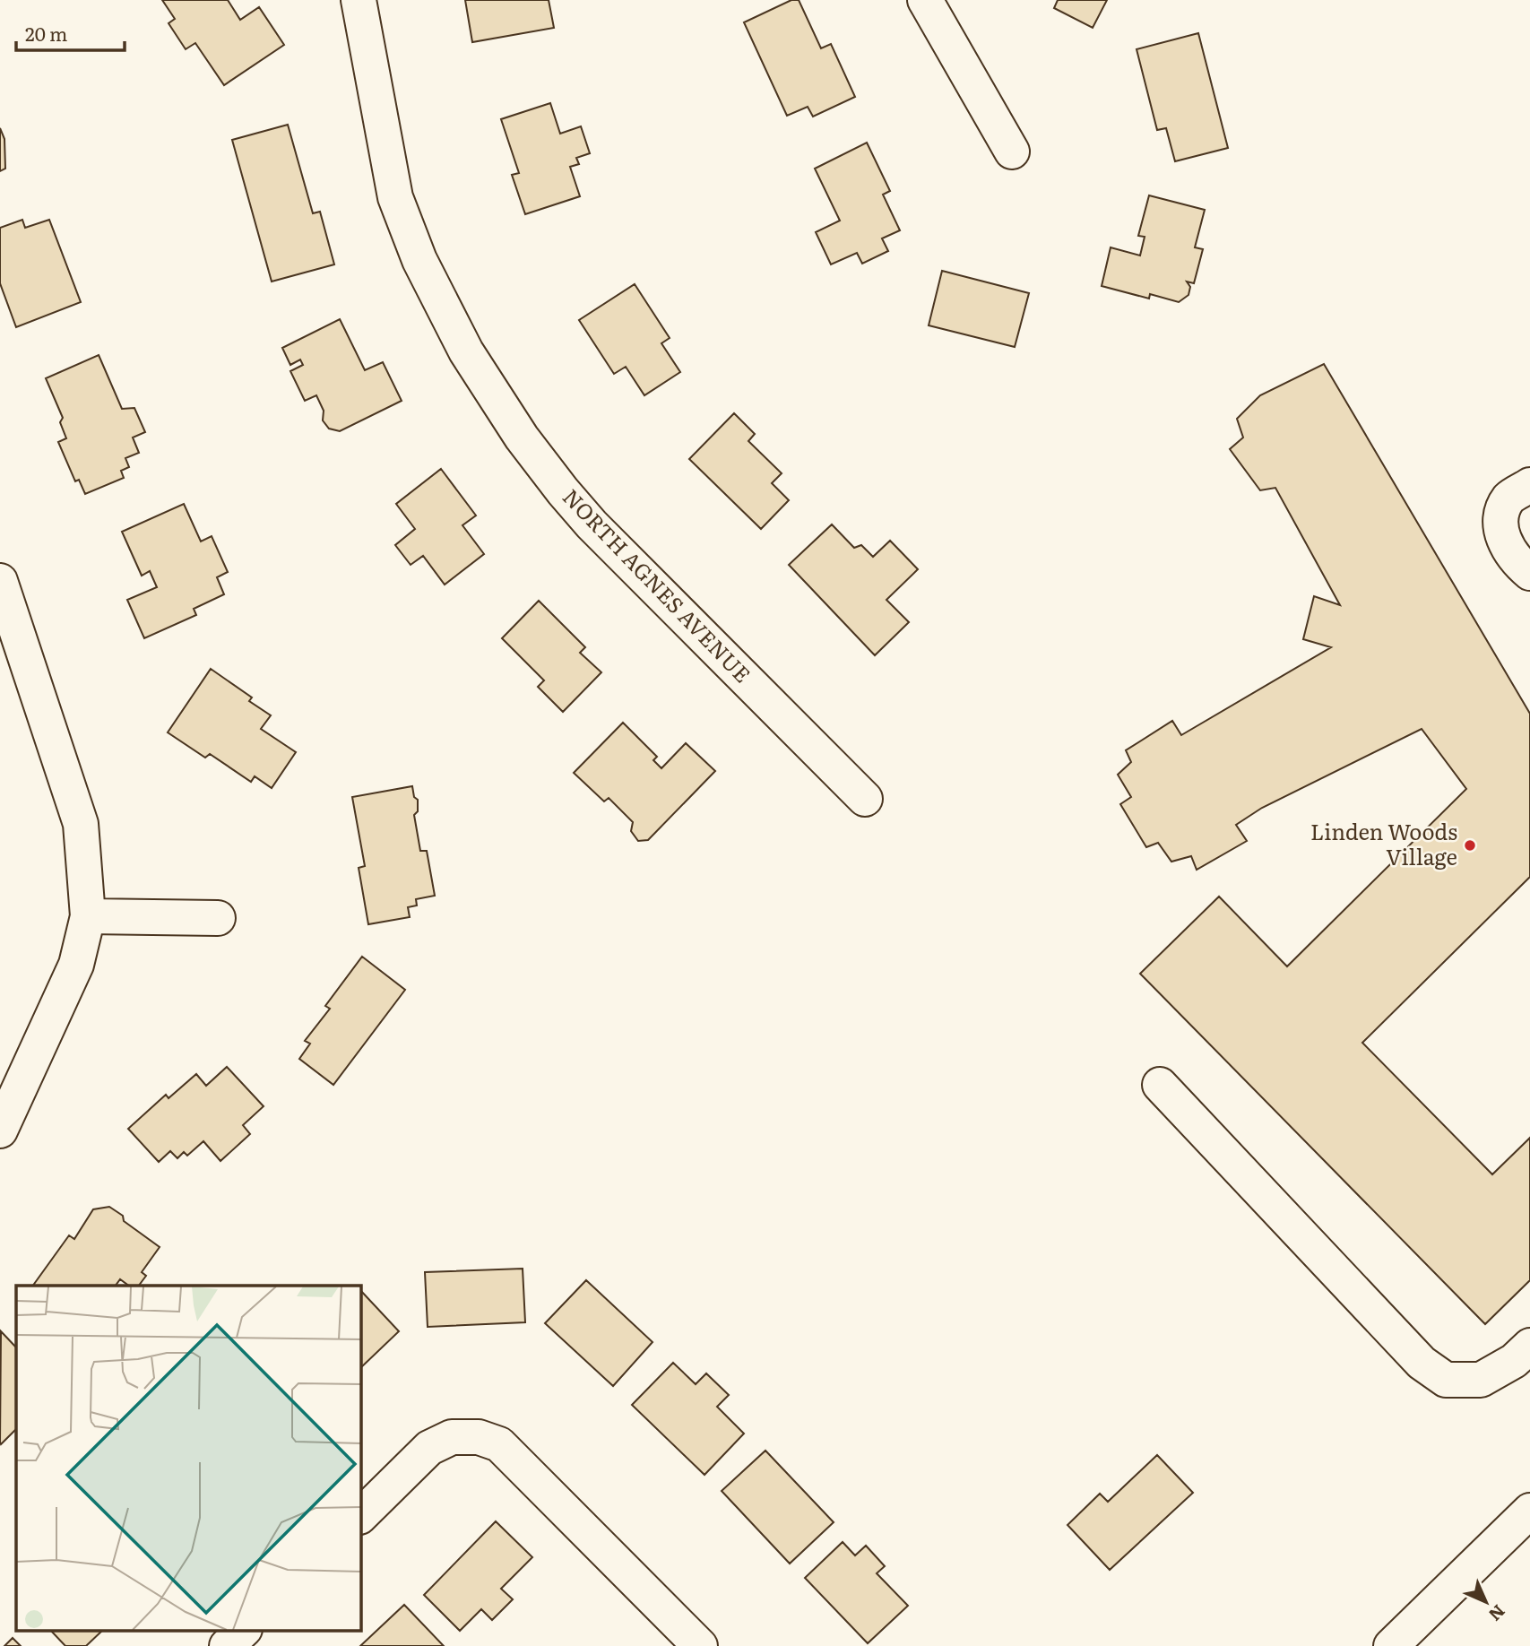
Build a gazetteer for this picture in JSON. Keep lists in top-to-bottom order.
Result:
{
  "streets": {
    "street": ["NORTH AGNES AVENUE"]
  },
  "places": ["Linden Woods Village"],
  "scale_bar": "20 m",
  "north": "bottom right"
}
